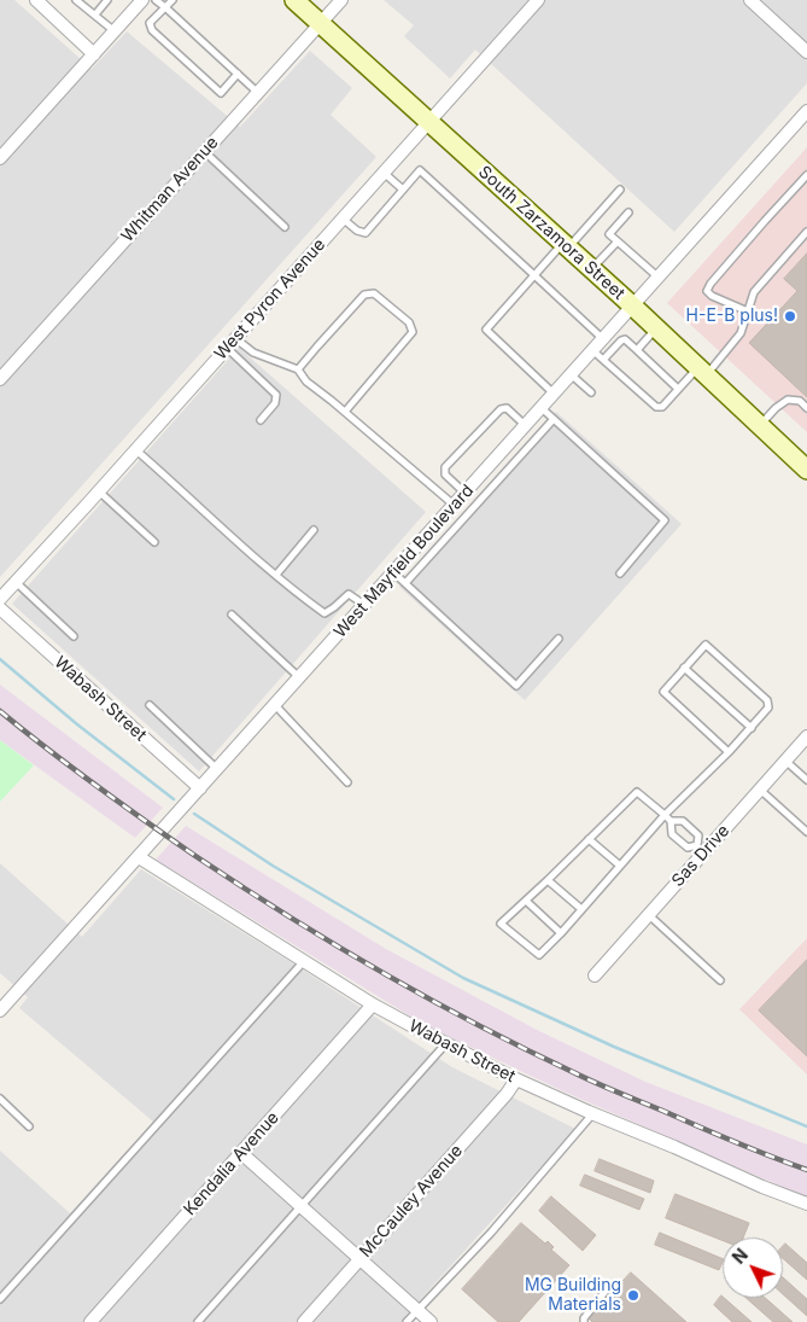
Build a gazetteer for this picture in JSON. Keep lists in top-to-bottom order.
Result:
{
  "streets": {
    "main road": ["South Zarzamora Street"],
    "street": [
      "Whitman Avenue",
      "West Pyron Avenue",
      "West Mayfield Boulevard",
      "Wabash Street",
      "Sas Drive",
      "Kendalia Avenue",
      "McCauley Avenue"
    ]
  },
  "crossings": [
    ["Whitman Avenue", "South Zarzamora Street"],
    ["South Zarzamora Street", "West Pyron Avenue"],
    ["South Zarzamora Street", "West Mayfield Boulevard"],
    ["West Mayfield Boulevard", "Wabash Street"],
    ["Wabash Street", "Kendalia Avenue"],
    ["Wabash Street", "McCauley Avenue"]
  ],
  "places": ["H-E-B plus!", "MG Building Materials"],
  "north": "top left"
}
